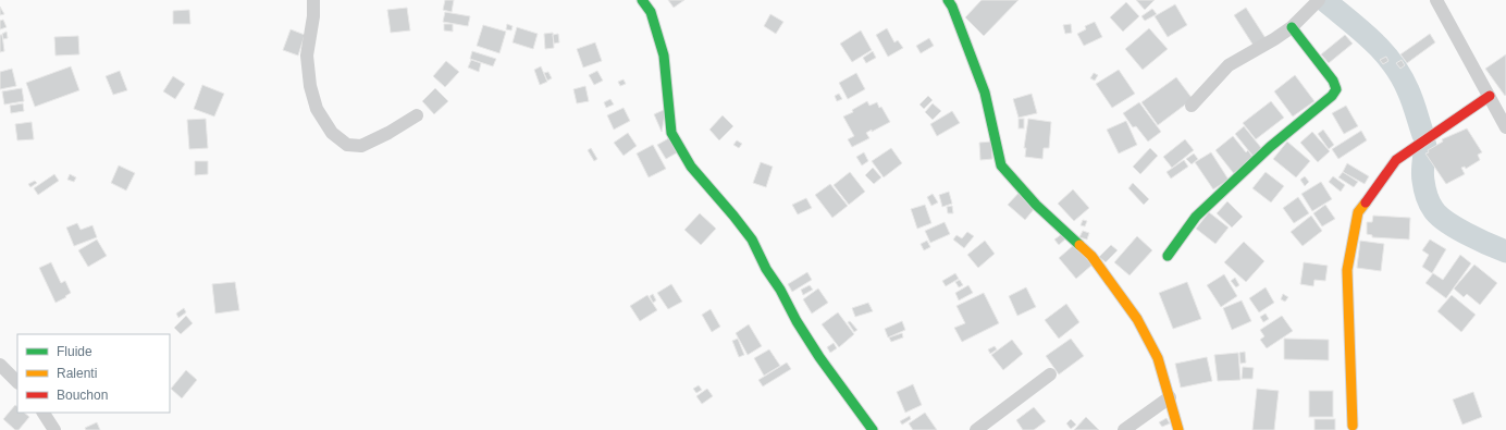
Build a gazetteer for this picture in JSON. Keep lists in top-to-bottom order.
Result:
{
  "legend": ["Fluide", "Ralenti", "Bouchon"]
}
